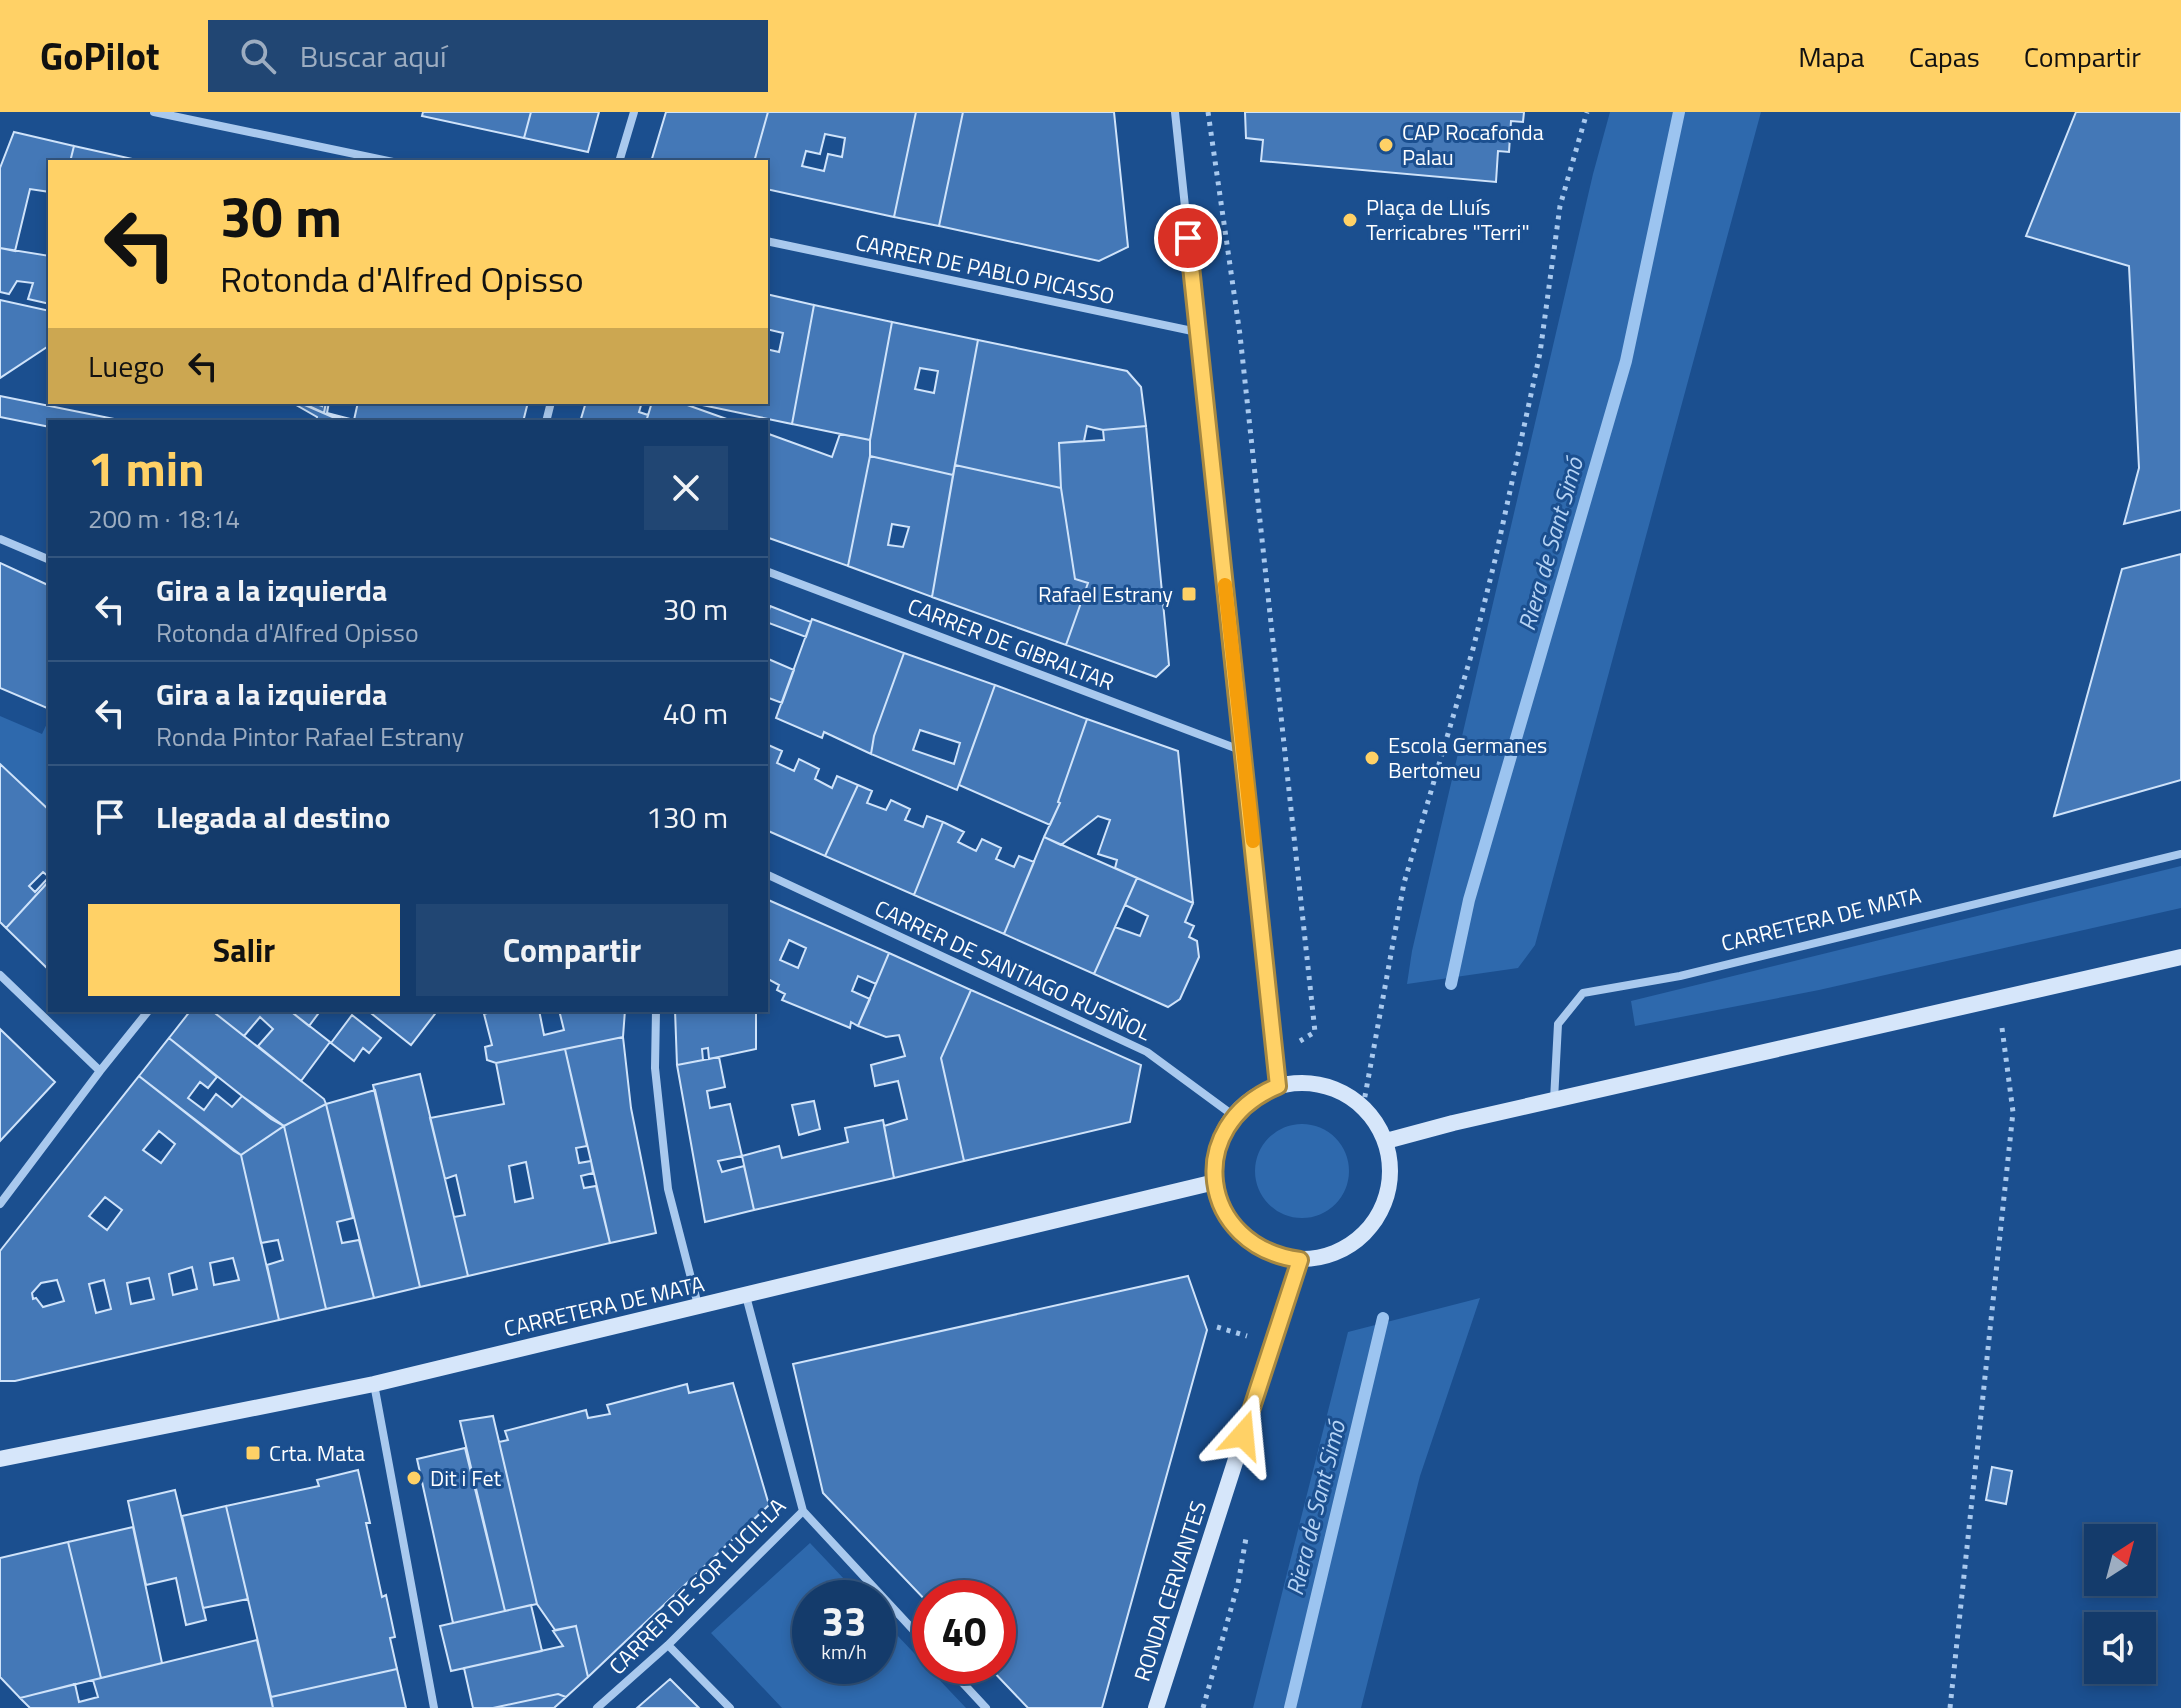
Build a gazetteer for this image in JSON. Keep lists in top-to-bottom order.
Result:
{
  "streets": {
    "street": [
      "CARRER DE PABLO PICASSO",
      "CARRER DE GIBRALTAR",
      "CARRETERA DE MATA",
      "CARRER DE SANTIAGO RUSIÑOL",
      "CARRER DE SOR LUCIL·LA",
      "RONDA CERVANTES"
    ]
  },
  "crossings": [
    ["CARRETERA DE MATA", "CARRER DE SANTIAGO RUSIÑOL"],
    ["CARRETERA DE MATA", "CARRER DE SOR LUCIL·LA"],
    ["CARRETERA DE MATA", "RONDA CERVANTES"],
    ["CARRER DE SANTIAGO RUSIÑOL", "RONDA CERVANTES"]
  ],
  "water": ["Riera de Sant Simó"],
  "places": {
    "other": [
      "CAP Rocafonda Palau",
      "Plaça de Lluís Terricabres \"Terri\"",
      "Escola Germanes Bertomeu",
      "Dit i Fet"
    ],
    "transit": ["Rafael Estrany", "Crta. Mata"]
  },
  "north": "top right",
  "page": {
    "header": "GoPilot",
    "search": "Buscar aquí",
    "nav": ["Mapa", "Capas", "Compartir"],
    "turn": ["30 m", "Rotonda d'Alfred Opisso"],
    "then": "Luego",
    "heading": ["1 min", "200 m · 18:14"],
    "list": [
      {
        "name": "Gira a la izquierda",
        "note": "Rotonda d'Alfred Opisso",
        "value": "30 m"
      },
      {
        "name": "Gira a la izquierda",
        "note": "Ronda Pintor Rafael Estrany",
        "value": "40 m"
      },
      {
        "name": "Llegada al destino",
        "value": "130 m"
      }
    ],
    "buttons": ["Salir", "Compartir"],
    "speed": "33 km/h",
    "limit": "40"
  }
}
